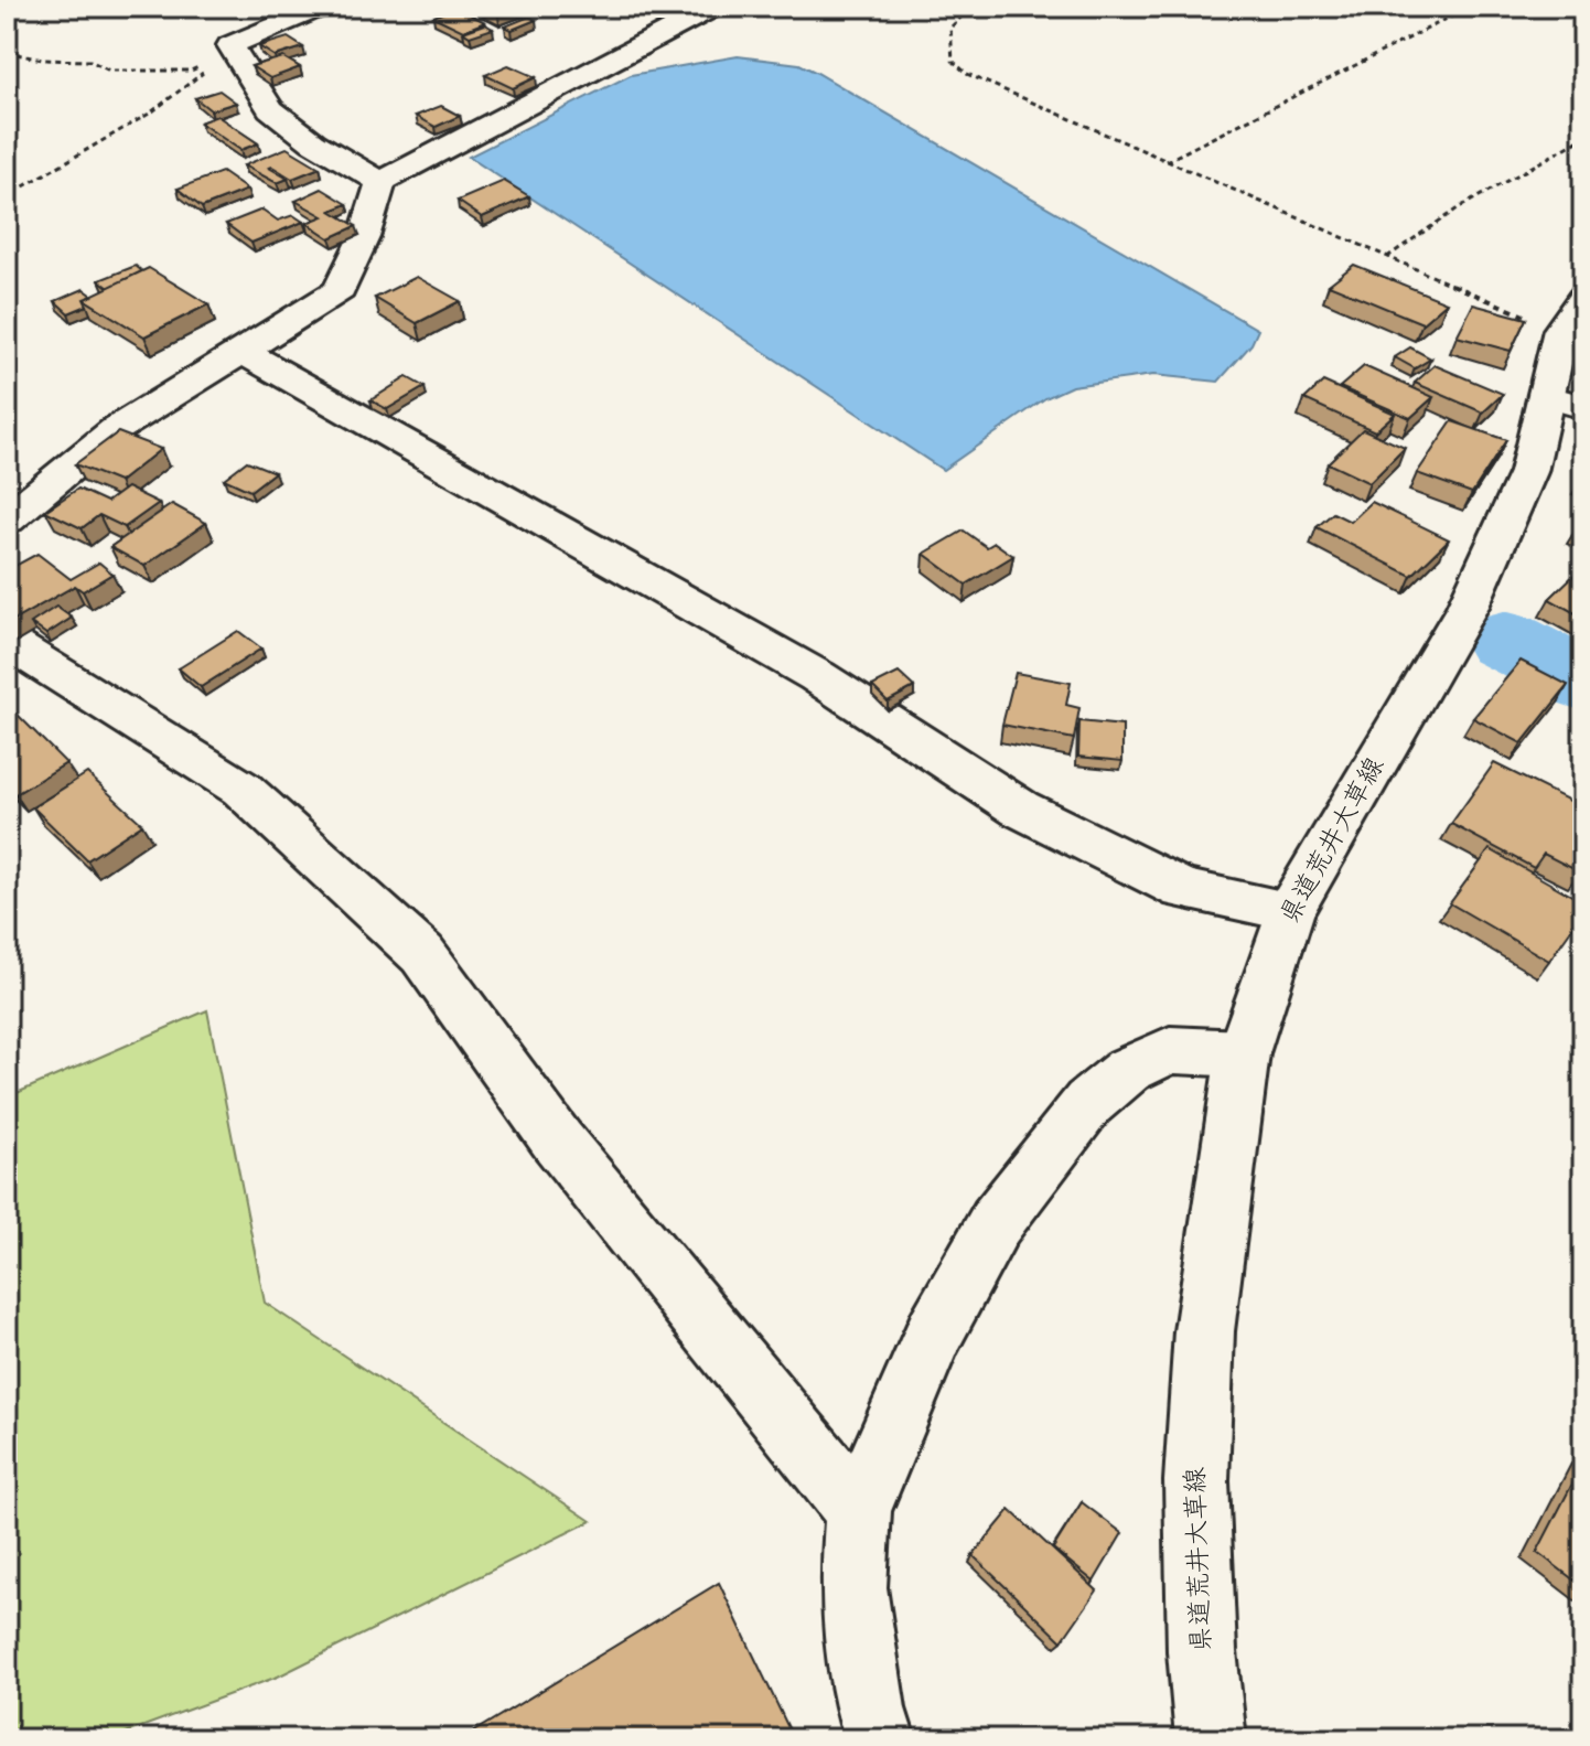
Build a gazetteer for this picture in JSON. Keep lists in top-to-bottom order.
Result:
{
  "streets": {
    "street": ["県道荒井大草線"]
  }
}
